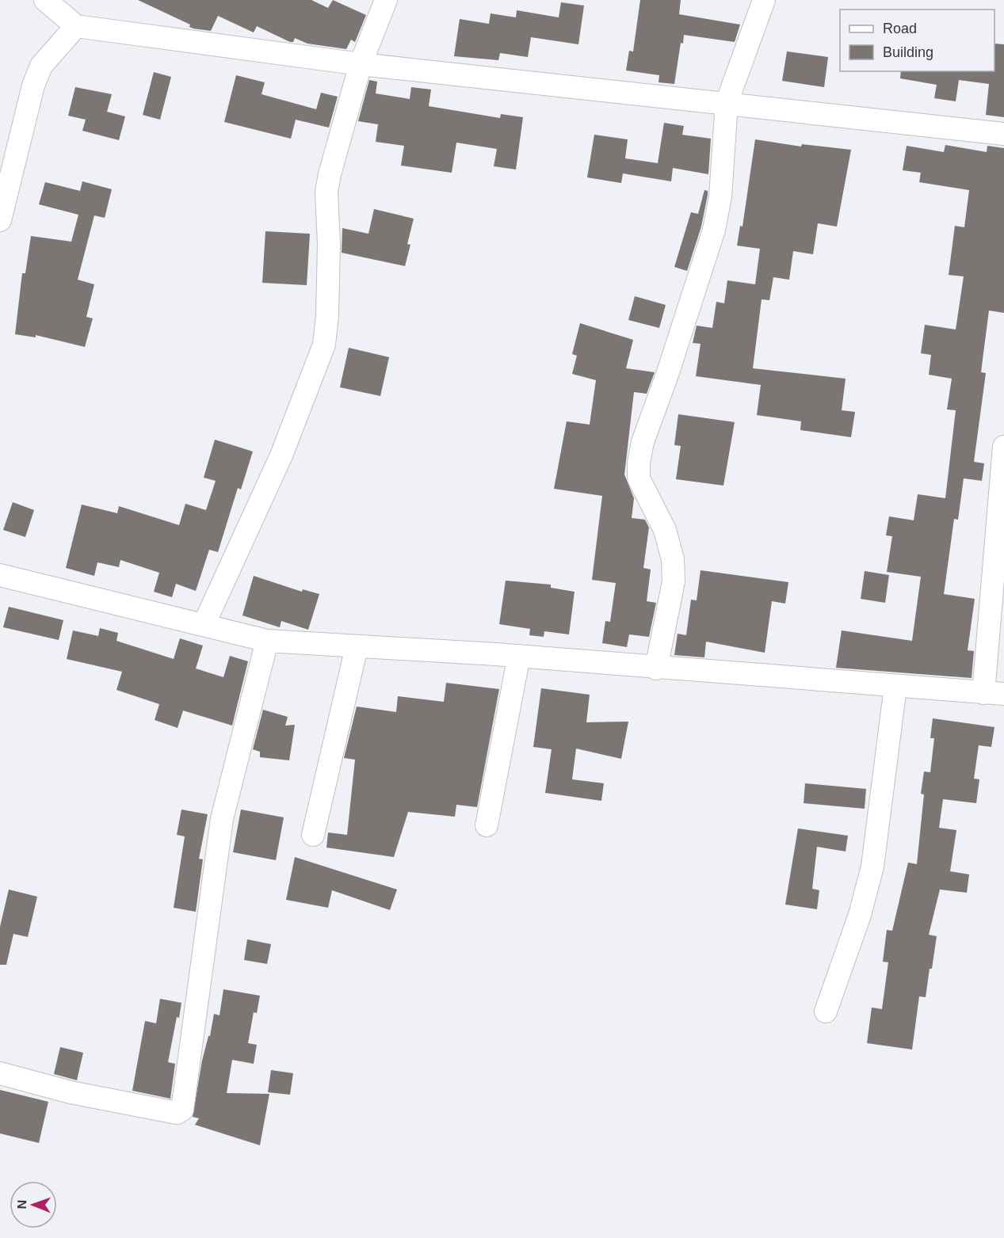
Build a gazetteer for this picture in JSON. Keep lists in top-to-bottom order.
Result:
{
  "legend": ["Road", "Building"],
  "north": "left"
}
